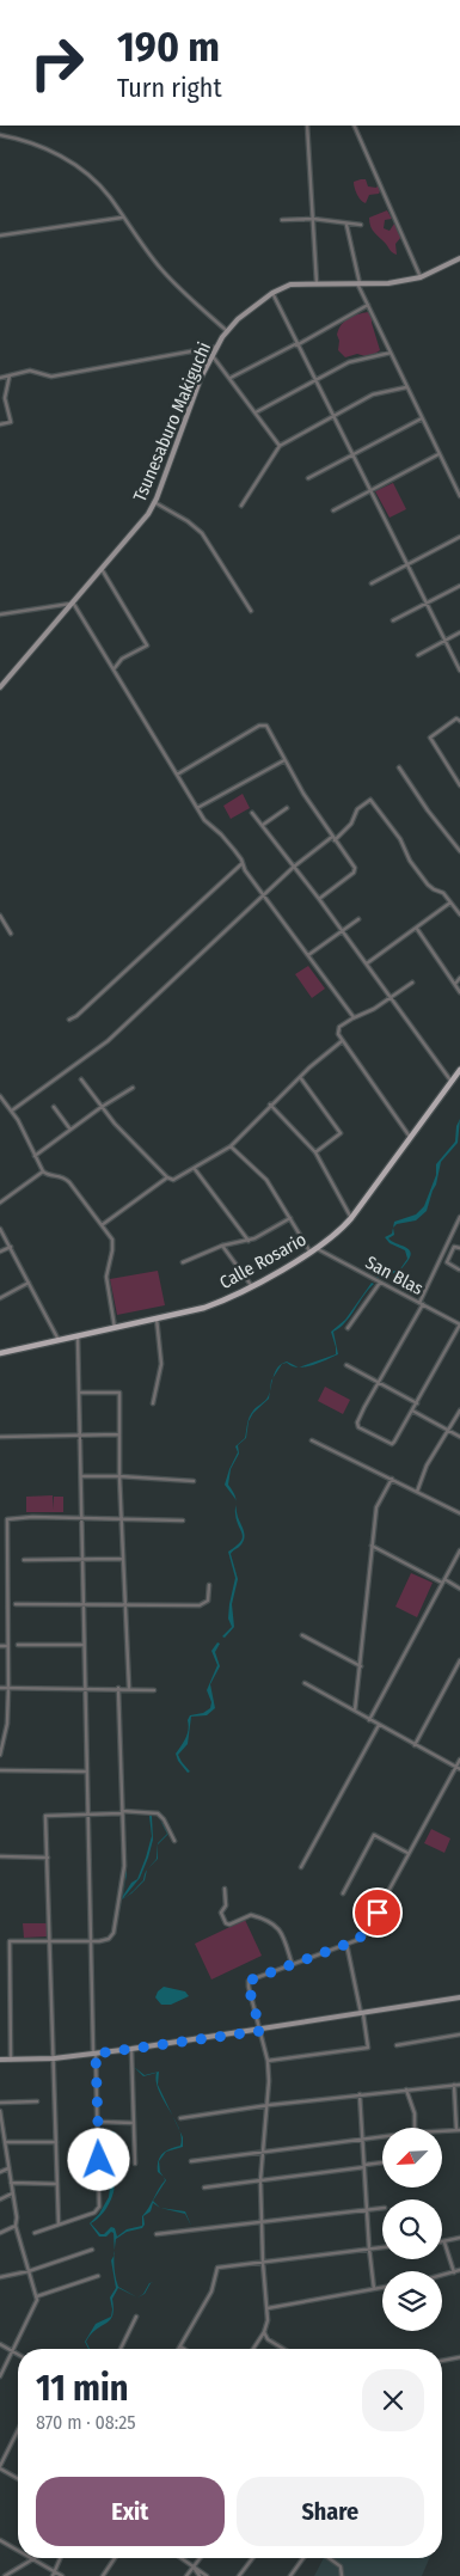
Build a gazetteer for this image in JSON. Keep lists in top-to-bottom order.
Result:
{
  "streets": {
    "main road": ["Calle Rosario"],
    "street": ["Tsunesaburo Makiguchi", "San Blas"]
  },
  "crossings": [
    ["Calle Rosario", "San Blas"]
  ],
  "north": "bottom left",
  "page": {
    "turn": ["190 m", "Turn right"],
    "heading": ["11 min", "870 m · 08:25"],
    "buttons": ["Exit", "Share"]
  }
}
